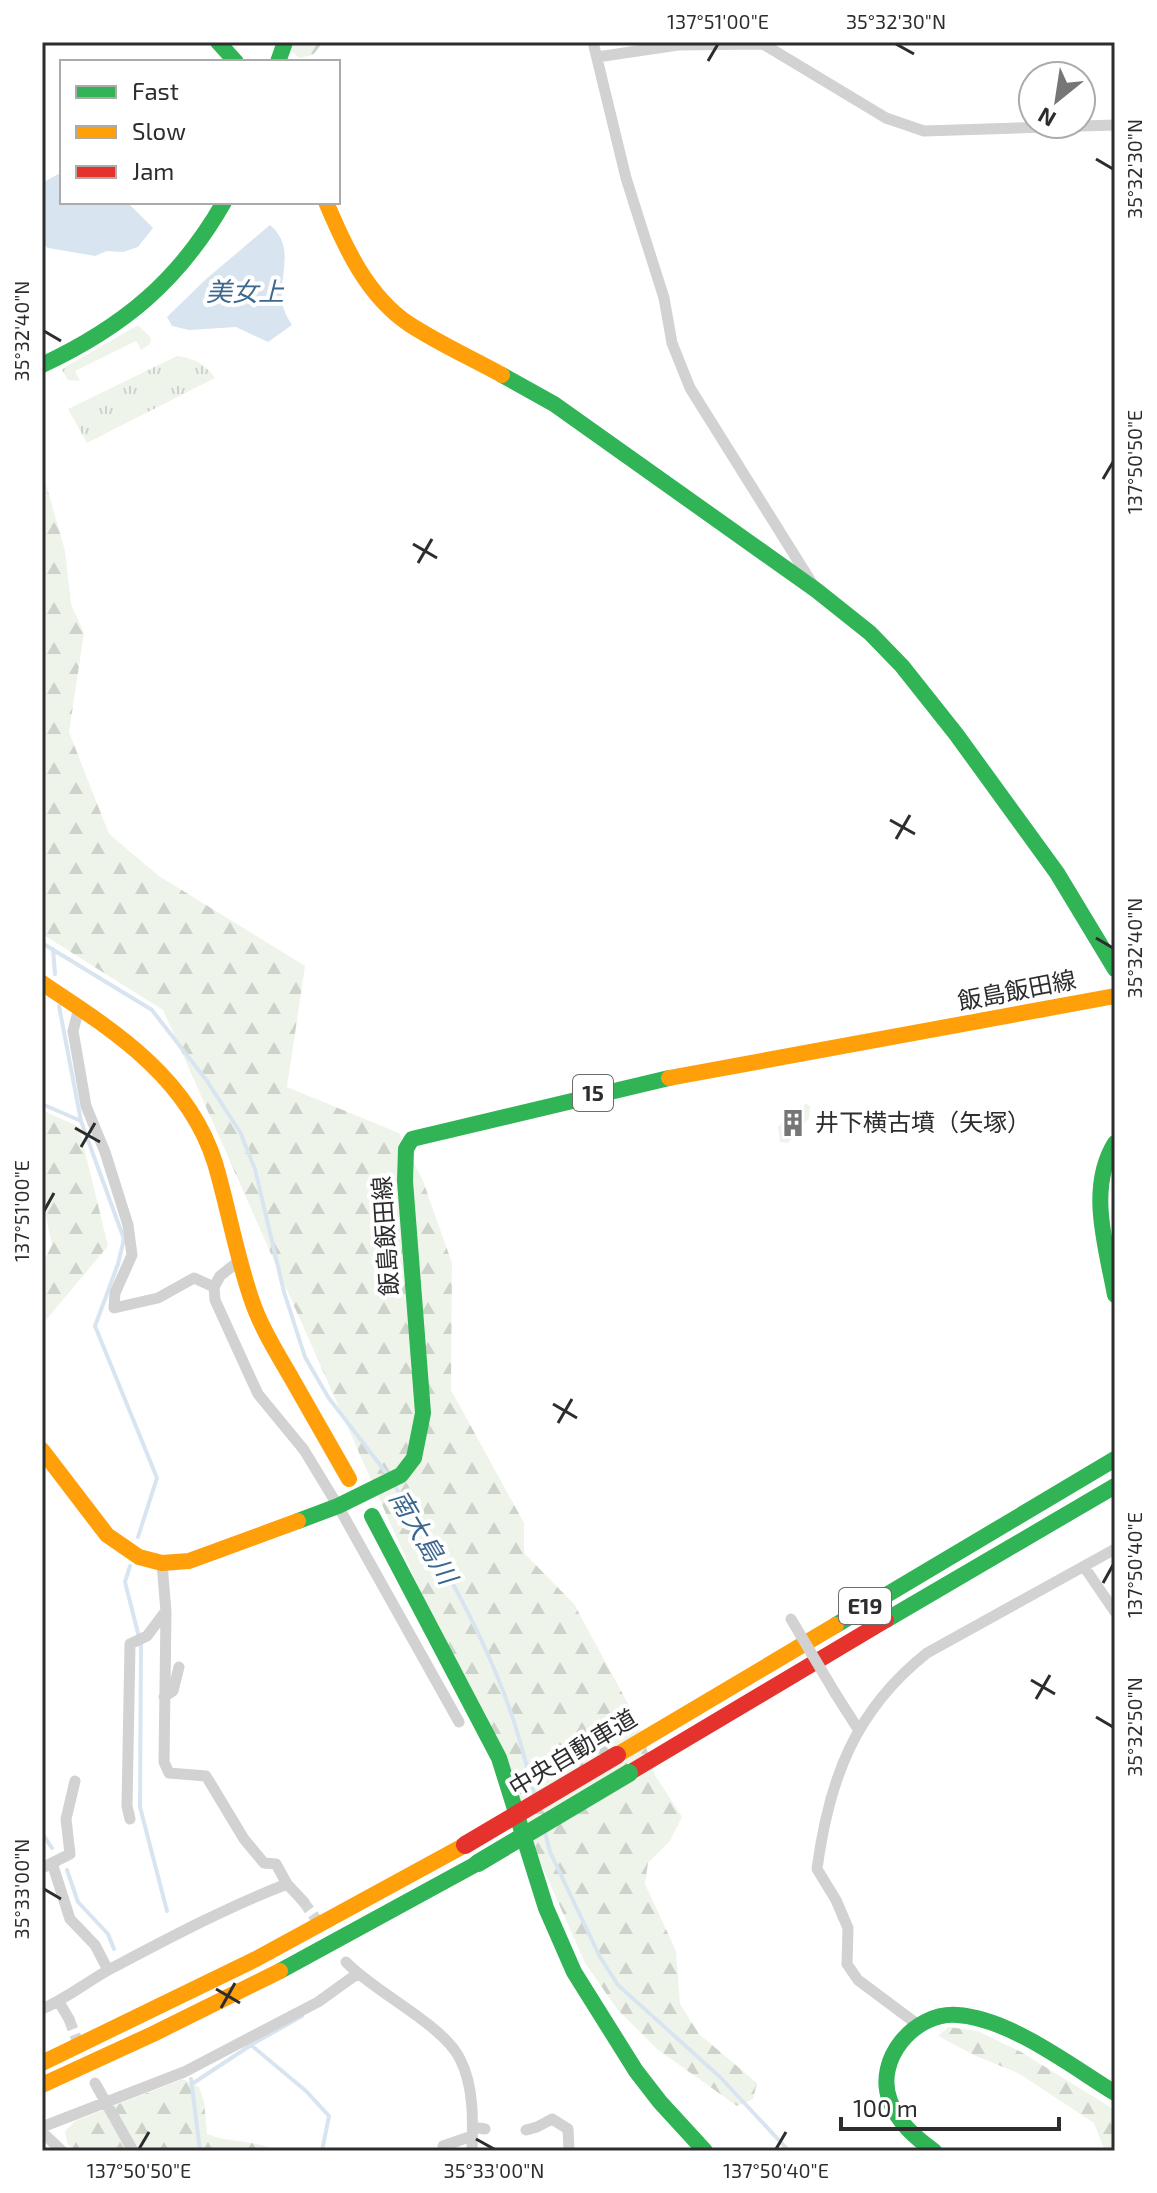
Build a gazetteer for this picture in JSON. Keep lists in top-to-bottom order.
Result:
{
  "streets": {
    "main road": [
      "飯島飯田線",
      "15",
      "E19",
      "中央自動車道"
    ]
  },
  "water": ["美女上", "南大島川"],
  "places": {
    "building": ["井下横古墳（矢塚）"]
  },
  "legend": ["Fast", "Slow", "Jam"],
  "scale_bar": "100 m",
  "north": "bottom left",
  "coordinates": [
    "137°51'00\"E",
    "35°32'30\"N",
    "35°32'40\"N",
    "137°50'50\"E",
    "137°50'40\"E",
    "35°32'50\"N",
    "35°33'00\"N"
  ]
}
